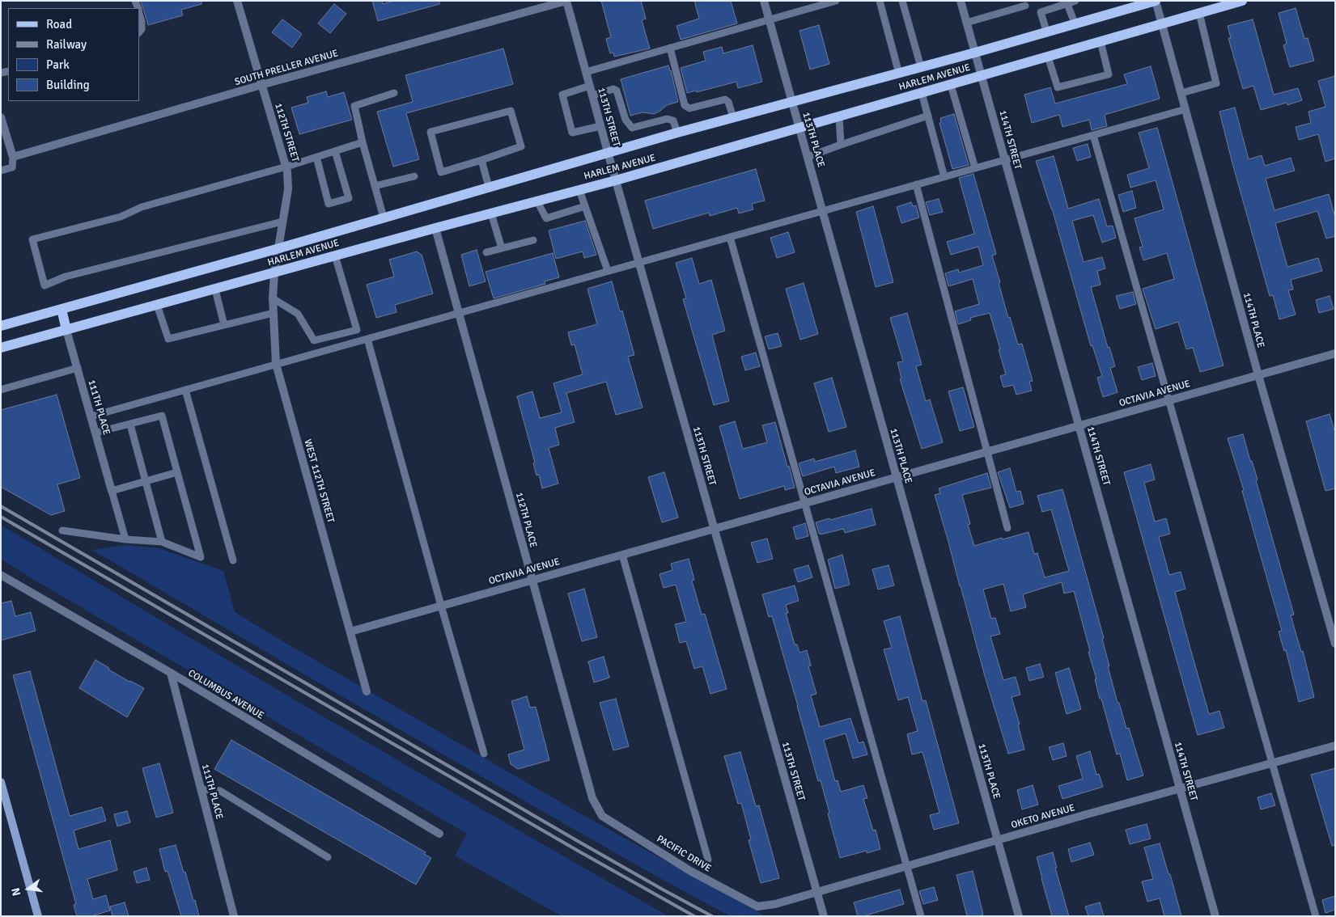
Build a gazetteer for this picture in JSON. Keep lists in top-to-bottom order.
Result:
{
  "streets": {
    "main road": ["HARLEM AVENUE"],
    "street": [
      "SOUTH PRELLER AVENUE",
      "113TH STREET",
      "112TH STREET",
      "113TH PLACE",
      "114TH STREET",
      "114TH PLACE",
      "OCTAVIA AVENUE",
      "111TH PLACE",
      "WEST 112TH STREET",
      "112TH PLACE",
      "COLUMBUS AVENUE",
      "OKETO AVENUE",
      "PACIFIC DRIVE"
    ]
  },
  "crossings": [
    ["SOUTH PRELLER AVENUE", "113TH STREET"],
    ["SOUTH PRELLER AVENUE", "112TH STREET"],
    ["HARLEM AVENUE", "113TH STREET"],
    ["HARLEM AVENUE", "112TH STREET"],
    ["HARLEM AVENUE", "113TH PLACE"],
    ["HARLEM AVENUE", "114TH STREET"],
    ["HARLEM AVENUE", "114TH PLACE"],
    ["HARLEM AVENUE", "111TH PLACE"],
    ["HARLEM AVENUE", "WEST 112TH STREET"],
    ["HARLEM AVENUE", "112TH PLACE"],
    ["113TH STREET", "OCTAVIA AVENUE"],
    ["113TH STREET", "OKETO AVENUE"],
    ["112TH STREET", "WEST 112TH STREET"],
    ["113TH PLACE", "OCTAVIA AVENUE"],
    ["113TH PLACE", "OKETO AVENUE"],
    ["114TH STREET", "OCTAVIA AVENUE"],
    ["114TH STREET", "OKETO AVENUE"],
    ["114TH PLACE", "OCTAVIA AVENUE"],
    ["OCTAVIA AVENUE", "WEST 112TH STREET"],
    ["OCTAVIA AVENUE", "112TH PLACE"],
    ["111TH PLACE", "COLUMBUS AVENUE"],
    ["112TH PLACE", "PACIFIC DRIVE"],
    ["OKETO AVENUE", "PACIFIC DRIVE"]
  ],
  "legend": [
    "Road",
    "Railway",
    "Park",
    "Building"
  ],
  "north": "left"
}
